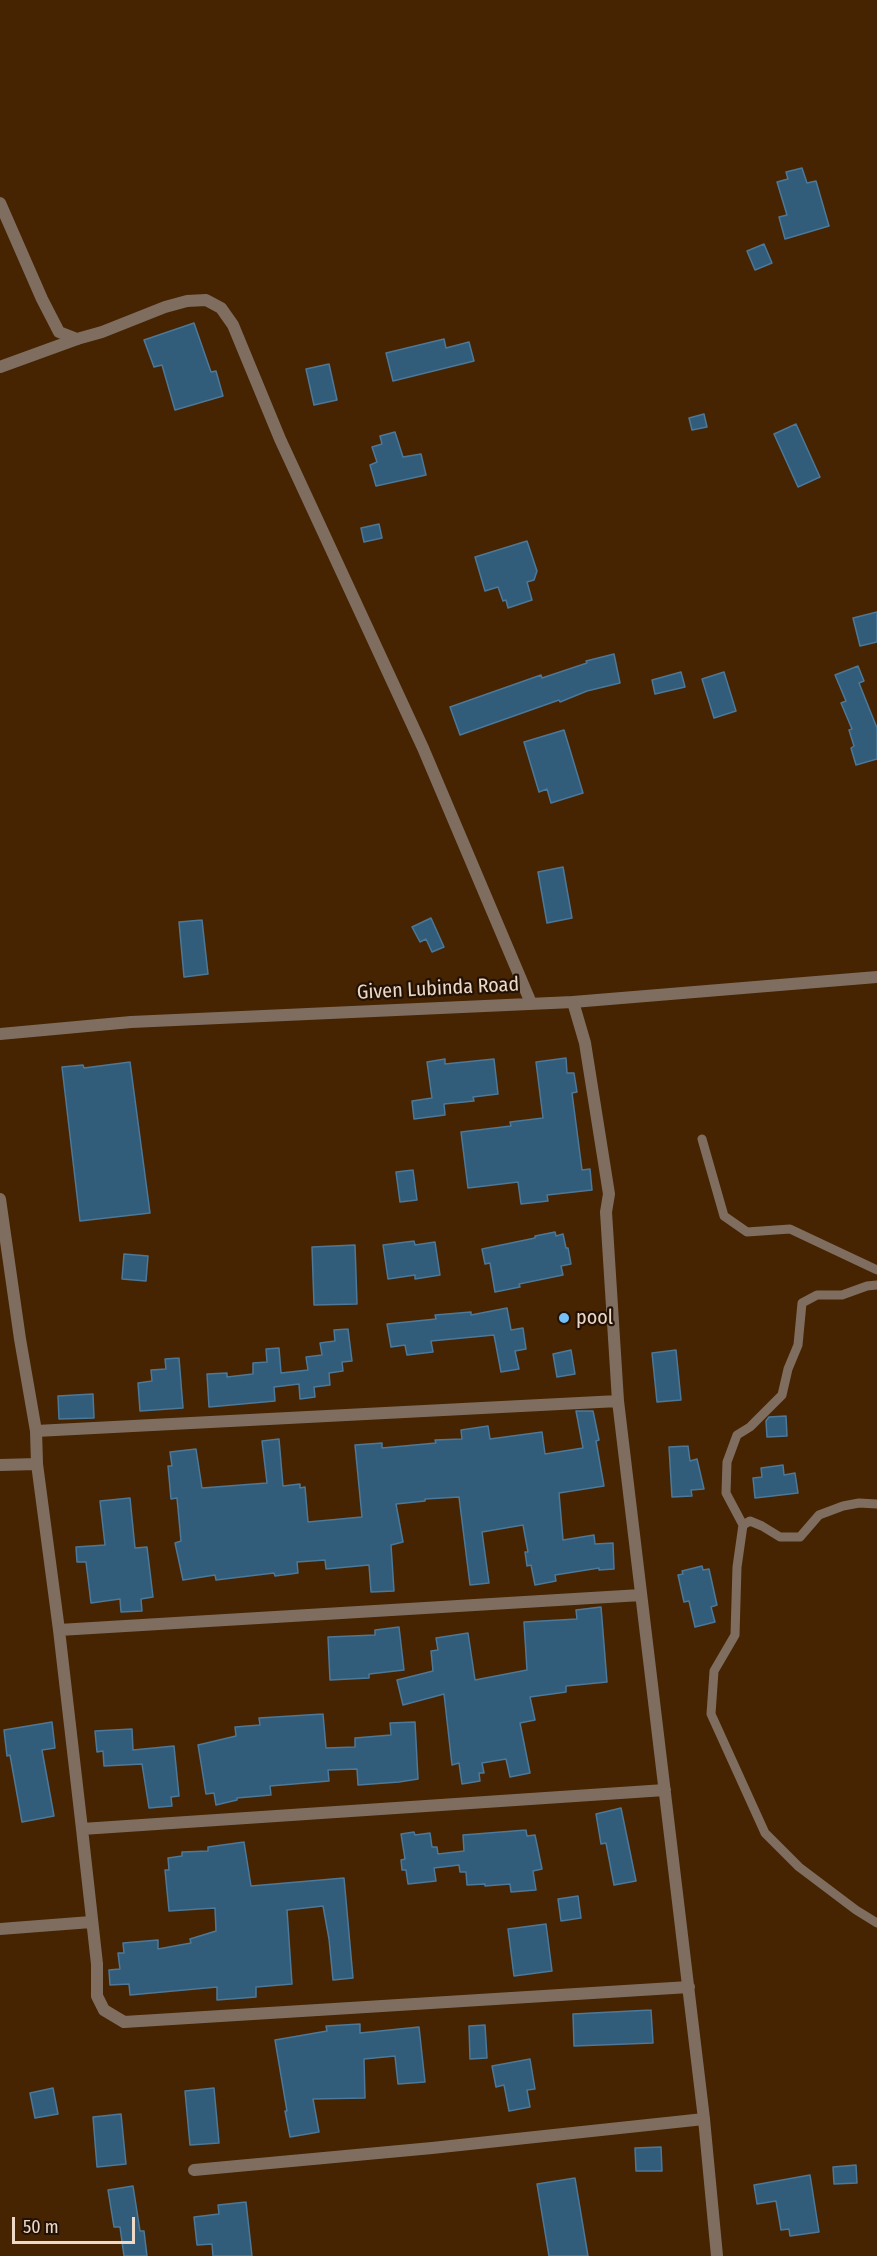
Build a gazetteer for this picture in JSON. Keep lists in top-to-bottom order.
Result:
{
  "streets": {
    "street": ["Given Lubinda Road"]
  },
  "places": ["pool"],
  "scale_bar": "50 m"
}
